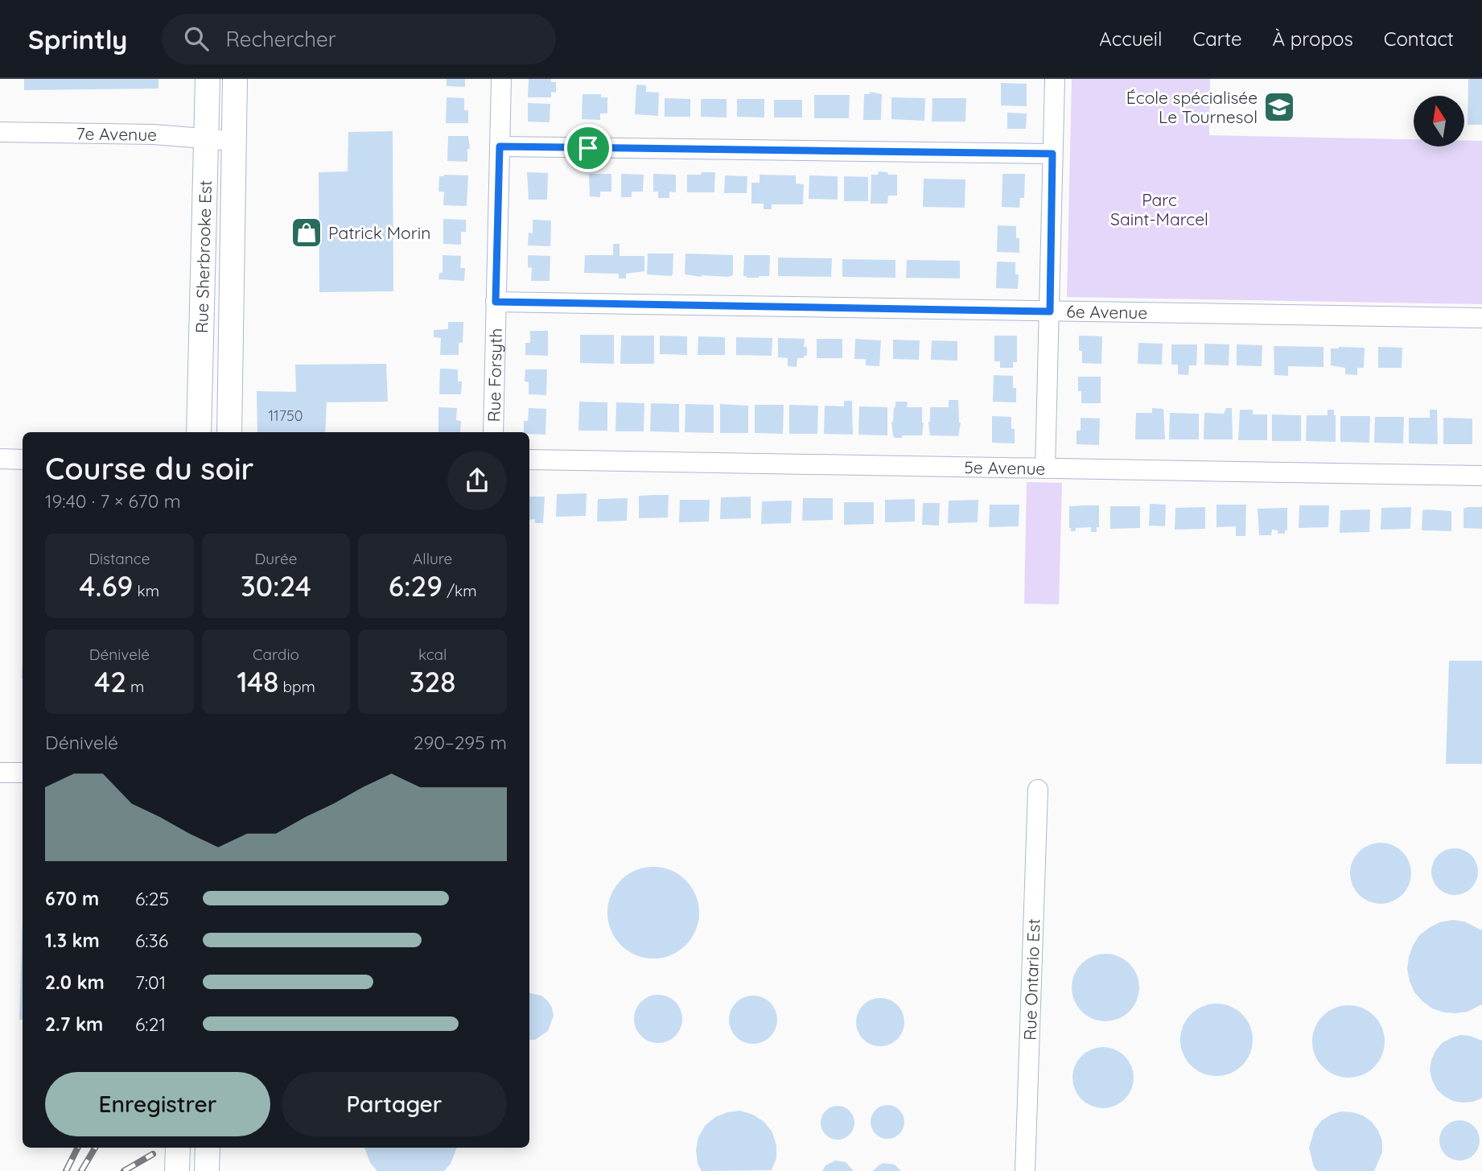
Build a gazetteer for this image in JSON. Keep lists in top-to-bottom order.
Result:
{
  "streets": {
    "main road": ["Rue Sherbrooke Est"],
    "street": [
      "7e Avenue",
      "6e Avenue",
      "Rue Forsyth",
      "5e Avenue",
      "Rue Ontario Est"
    ]
  },
  "crossings": [
    ["7e Avenue", "Rue Sherbrooke Est"],
    ["6e Avenue", "Rue Forsyth"]
  ],
  "parks": ["Parc Saint-Marcel"],
  "places": {
    "school or university": ["École spécialisée Le Tournesol"],
    "shop": ["Patrick Morin"]
  },
  "house_numbers": ["11750"],
  "north": "top",
  "page": {
    "header": "Sprintly",
    "search": "Rechercher",
    "nav": [
      "Accueil",
      "Carte",
      "À propos",
      "Contact"
    ],
    "heading": ["Course du soir", "19:40 · 7 × 670 m"],
    "stats": [
      ["Distance", "4.69 km"],
      ["Durée", "30:24"],
      ["Allure", "6:29 /km"],
      ["Dénivelé", "42 m"],
      ["Cardio", "148 bpm"],
      ["kcal", "328"]
    ],
    "chart": ["Dénivelé", "290–295 m"],
    "list": [
      {
        "name": "670 m",
        "note": "6:25"
      },
      {
        "name": "1.3 km",
        "note": "6:36"
      },
      {
        "name": "2.0 km",
        "note": "7:01"
      },
      {
        "name": "2.7 km",
        "note": "6:21"
      }
    ],
    "buttons": ["Enregistrer", "Partager"]
  }
}
